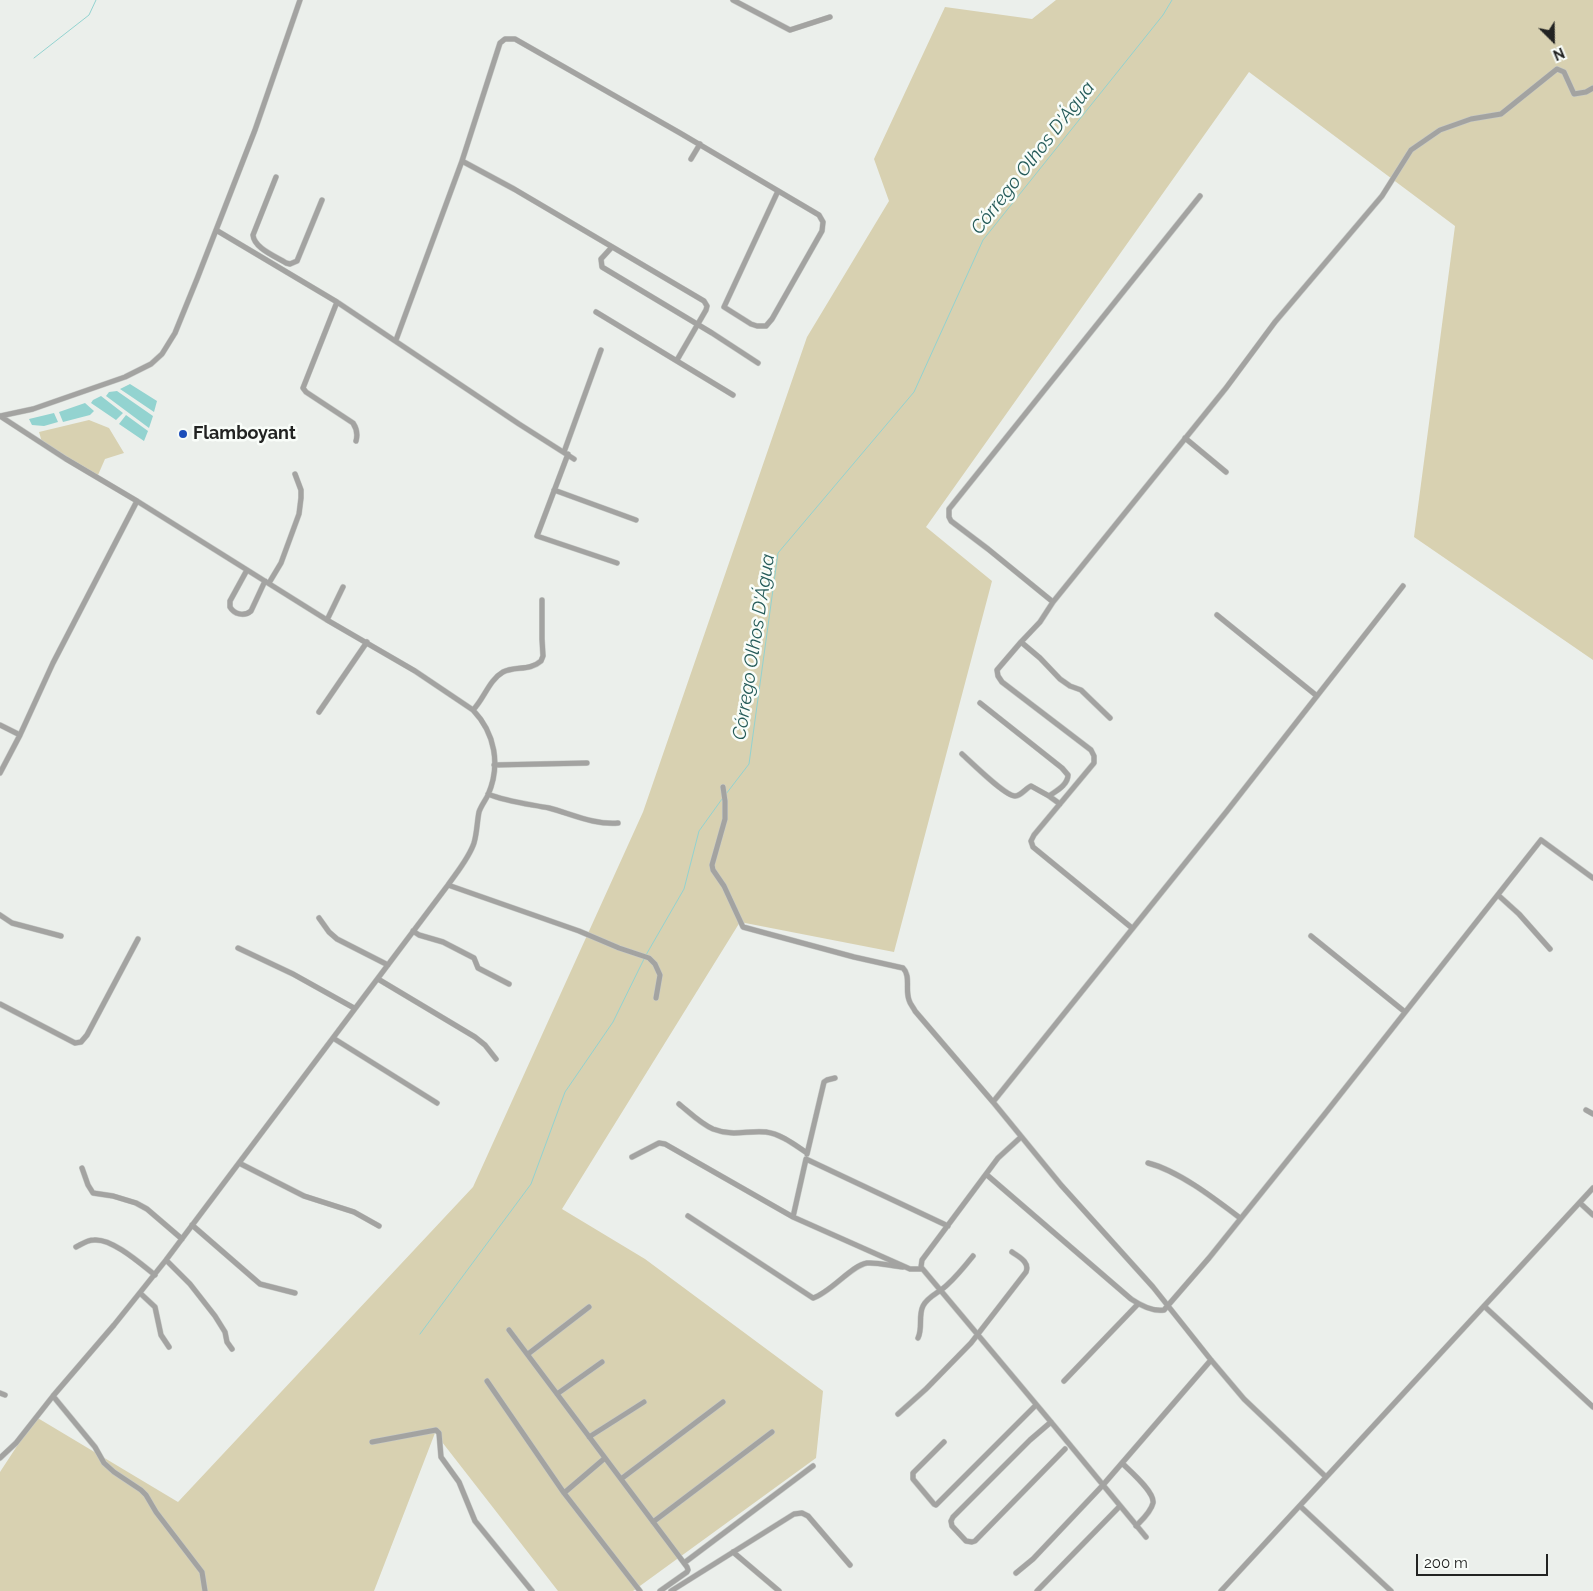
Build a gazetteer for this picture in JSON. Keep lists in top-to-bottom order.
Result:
{
  "water": ["Córrego Olhos D'Água"],
  "places": ["Flamboyant"],
  "scale_bar": "200 m",
  "north": "bottom right"
}
